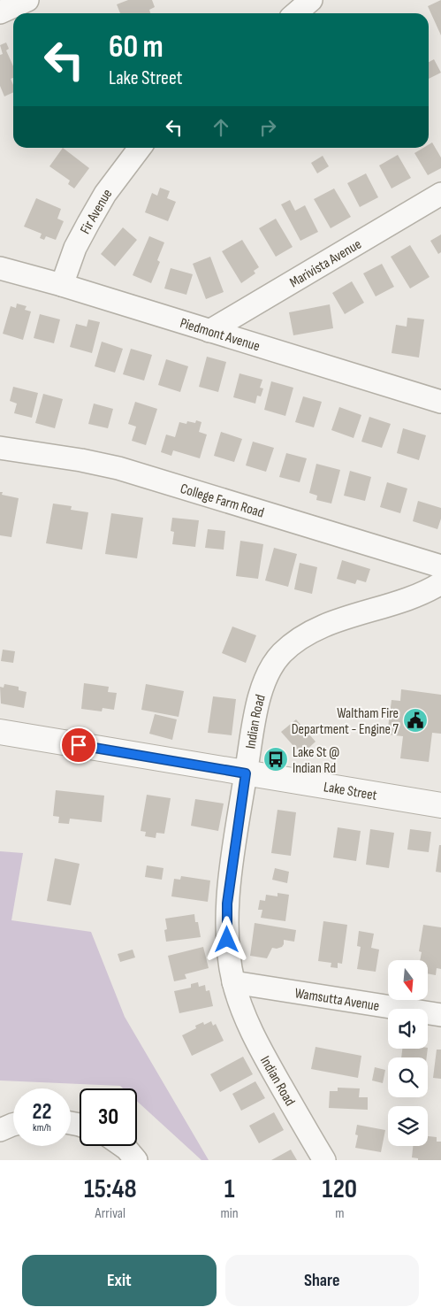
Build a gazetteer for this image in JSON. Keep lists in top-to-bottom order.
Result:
{
  "streets": {
    "street": [
      "Fir Avenue",
      "Marivista Avenue",
      "Piedmont Avenue",
      "College Farm Road",
      "Indian Road",
      "Lake Street",
      "Wamsutta Avenue"
    ]
  },
  "crossings": [
    ["Fir Avenue", "Piedmont Avenue"],
    ["Marivista Avenue", "Piedmont Avenue"],
    ["Indian Road", "Lake Street"],
    ["Indian Road", "Wamsutta Avenue"]
  ],
  "places": {
    "public building": ["Waltham Fire Department - Engine 7"],
    "bus stop": ["Lake St @ Indian Rd"]
  },
  "north": "bottom",
  "page": {
    "turn": ["60 m", "Lake Street"],
    "speed": "22 km/h",
    "limit": "30",
    "eta": [
      "15:48",
      "Arrival",
      "1",
      "min",
      "120",
      "m"
    ],
    "buttons": ["Exit", "Share"]
  }
}
